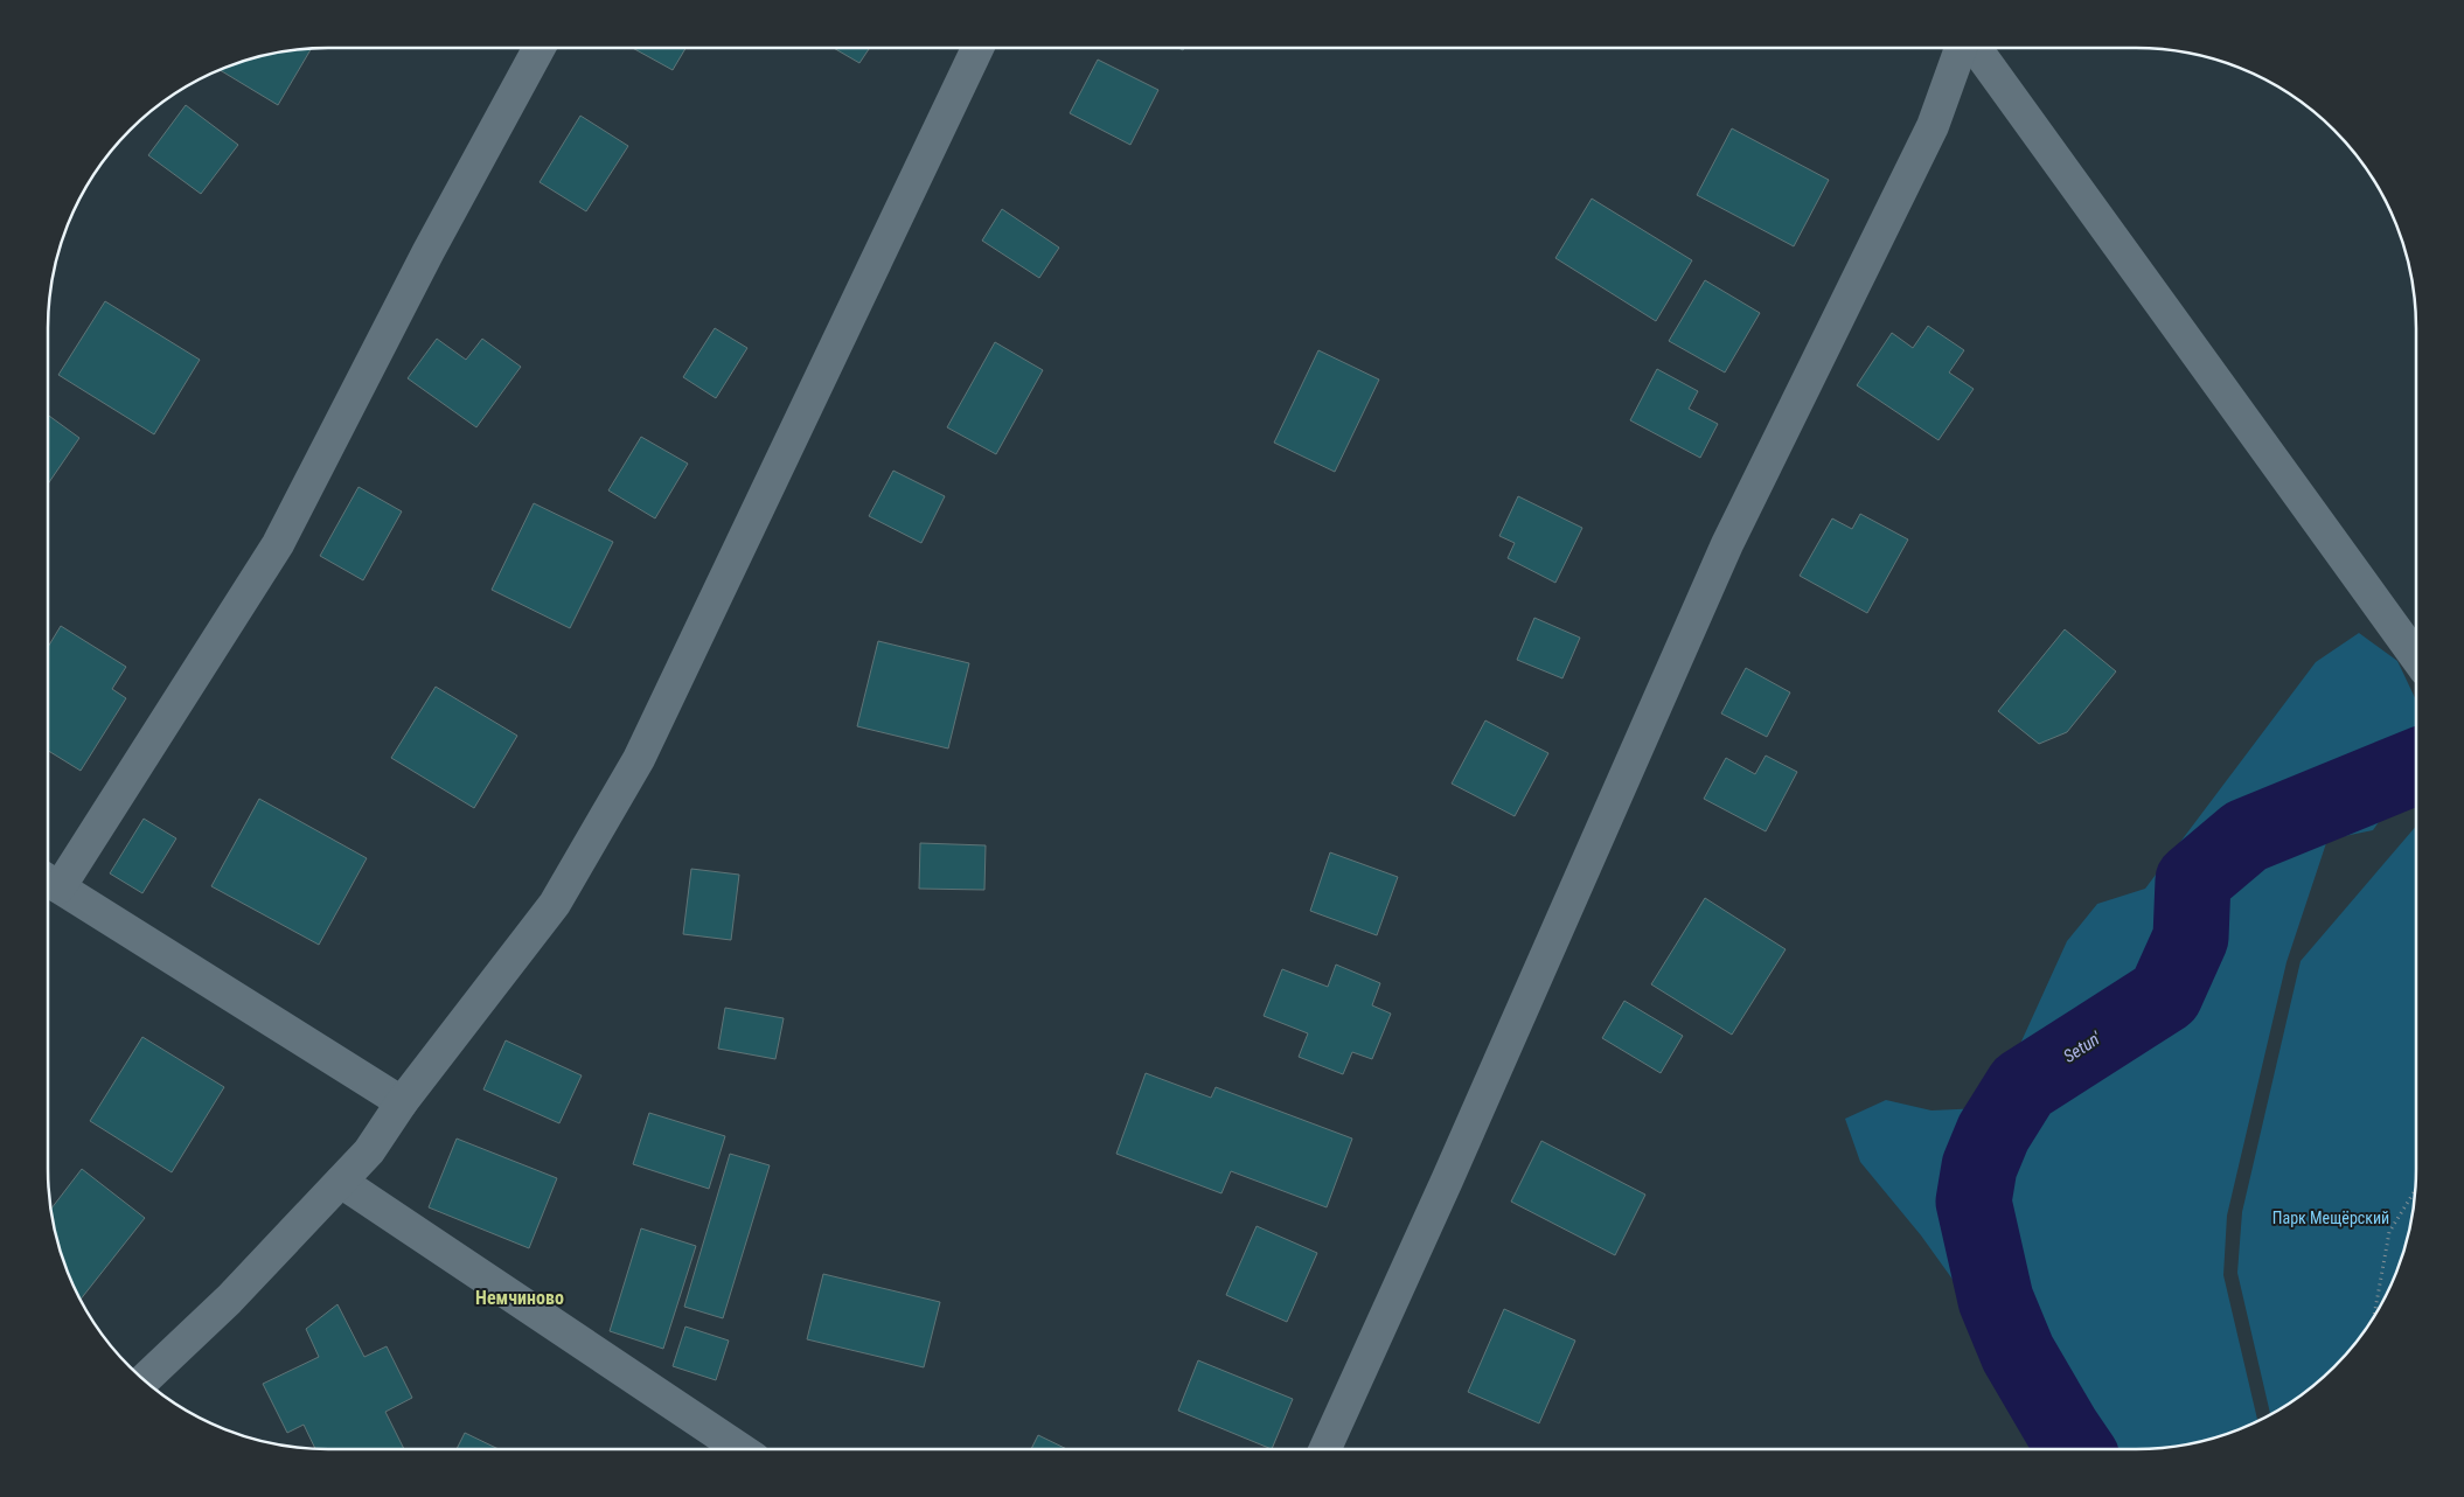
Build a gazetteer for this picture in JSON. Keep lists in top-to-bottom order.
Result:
{
  "districts": ["Немчиново"],
  "water": ["Setun'"],
  "parks": ["Парк Мещёрский"]
}
